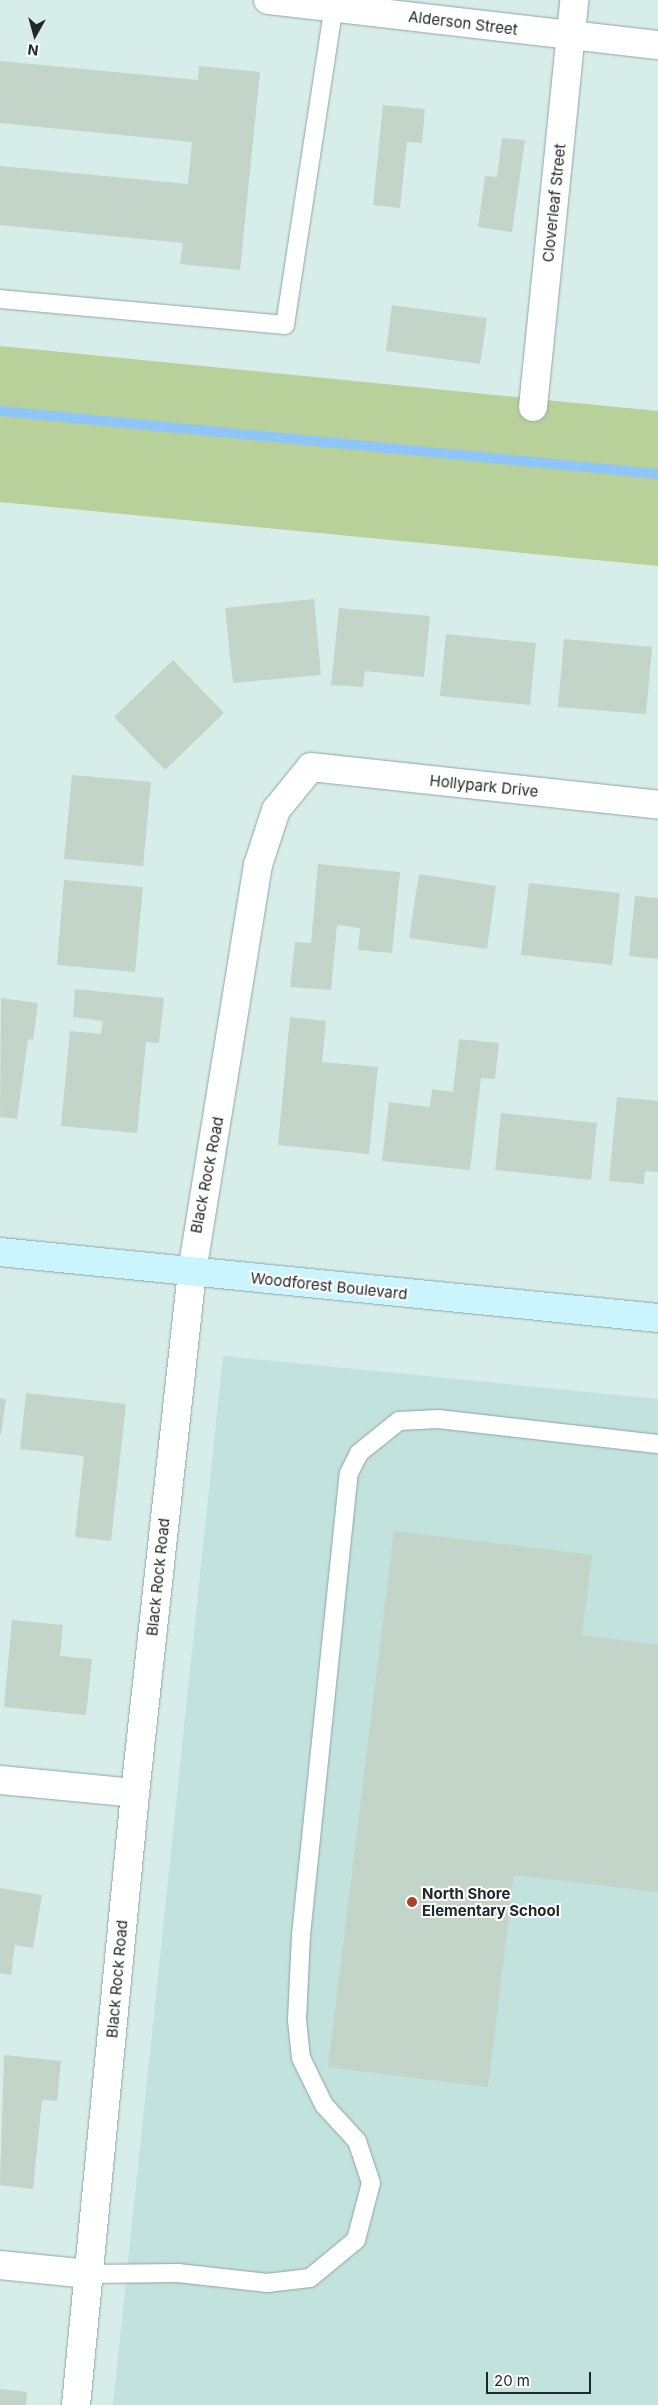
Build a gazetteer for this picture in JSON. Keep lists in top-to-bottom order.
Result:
{
  "streets": {
    "main road": ["Woodforest Boulevard"],
    "street": [
      "Alderson Street",
      "Cloverleaf Street",
      "Hollypark Drive",
      "Black Rock Road"
    ]
  },
  "crossings": [
    ["Alderson Street", "Cloverleaf Street"],
    ["Hollypark Drive", "Black Rock Road"],
    ["Black Rock Road", "Woodforest Boulevard"]
  ],
  "places": ["North Shore Elementary School"],
  "scale_bar": "20 m",
  "north": "bottom"
}
